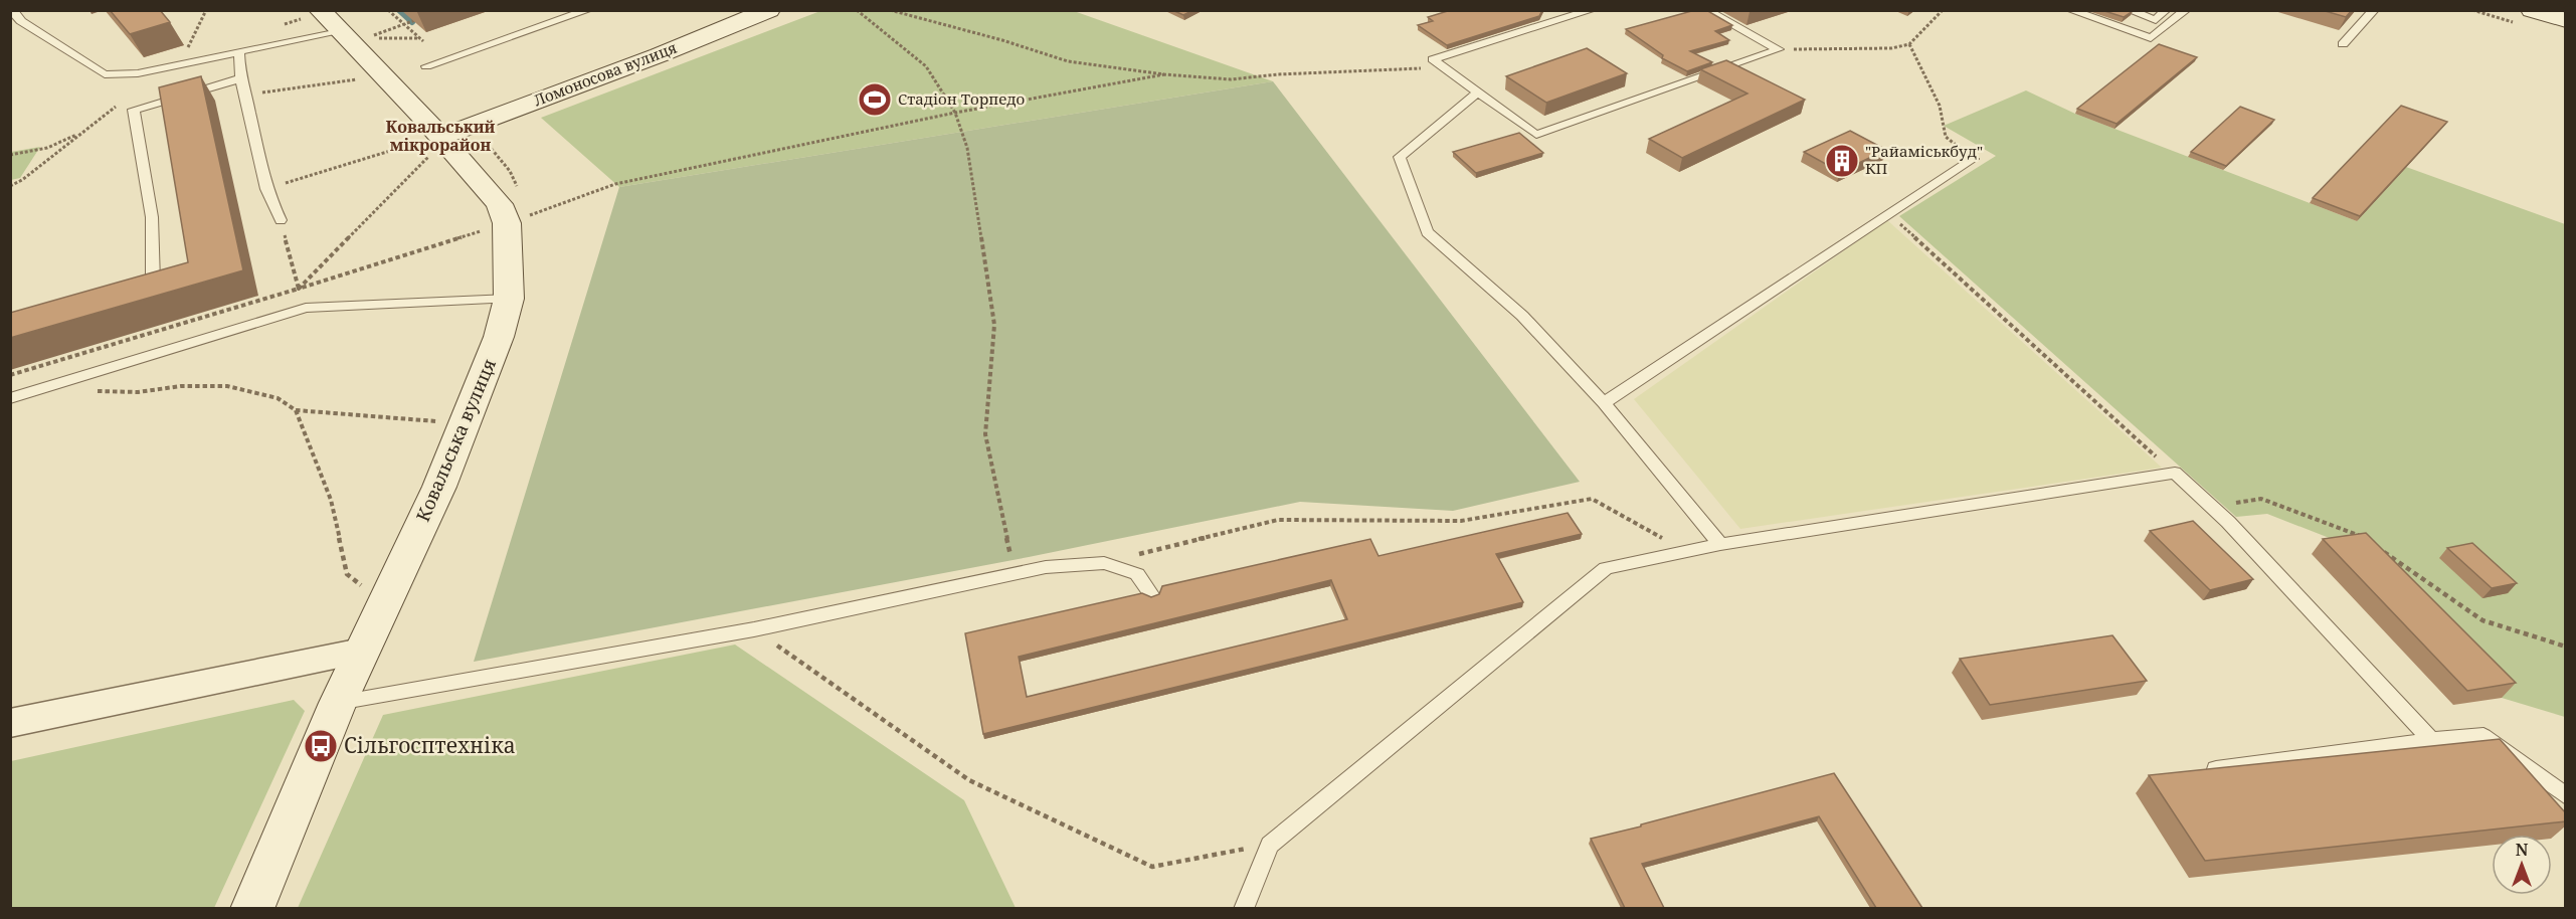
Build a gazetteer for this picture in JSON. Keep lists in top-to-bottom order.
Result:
{
  "streets": {
    "street": ["Ломоносова вулиця", "Ковальська вулиця"]
  },
  "crossings": [
    ["Ломоносова вулиця", "Ковальська вулиця"]
  ],
  "districts": ["Ковальський мікрорайон"],
  "places": {
    "sports": ["Стадіон Торпедо"],
    "building": ["\"Райаміськбуд\" КП"],
    "bus stop": ["Сільгосптехніка"]
  },
  "north": "top"
}
